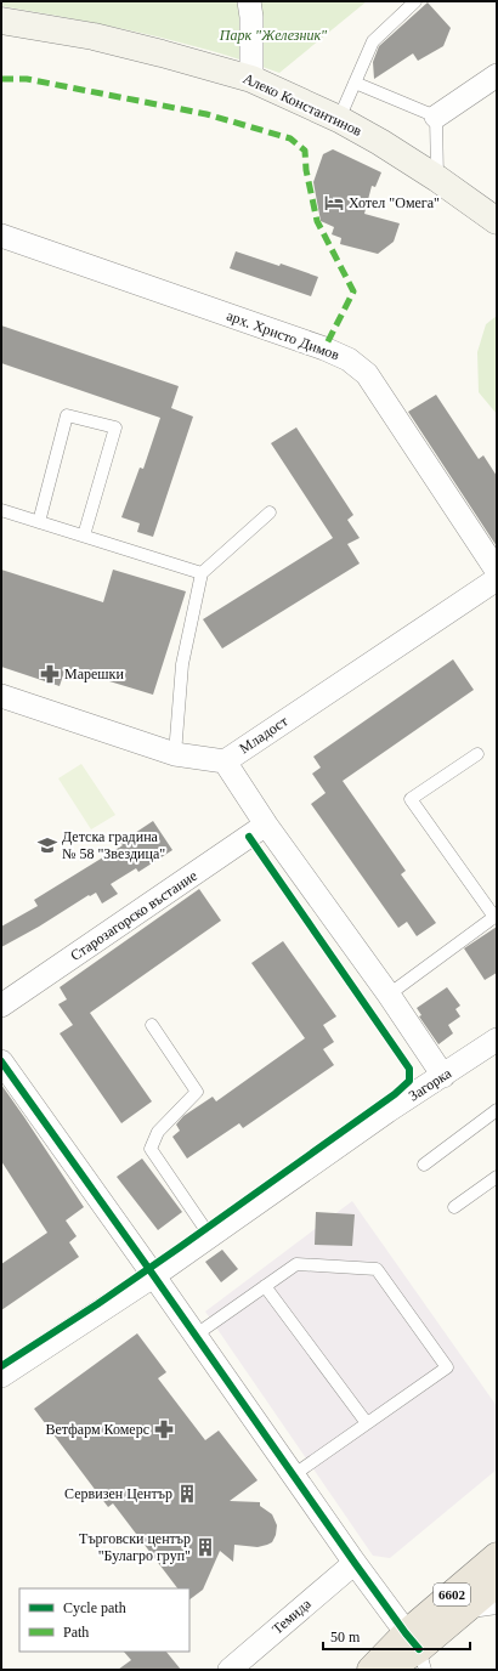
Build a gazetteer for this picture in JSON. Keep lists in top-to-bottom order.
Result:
{
  "streets": {
    "main road": ["6602"],
    "street": [
      "Алеко Константинов",
      "арх. Христо Димов",
      "Младост",
      "Старозагорско въстание",
      "Загорка",
      "Темида"
    ]
  },
  "parks": ["Парк \"Железник\""],
  "places": {
    "hotel": ["Хотел \"Омега\""],
    "pharmacy": ["Марешки", "Ветфарм Комерс"],
    "school or university": ["Детска градина № 58 \"Звездица\""],
    "building": ["Сервизен Център", "Търговски център \"Булагро груп\""]
  },
  "legend": ["Cycle path", "Path"],
  "scale_bar": "50 m"
}
